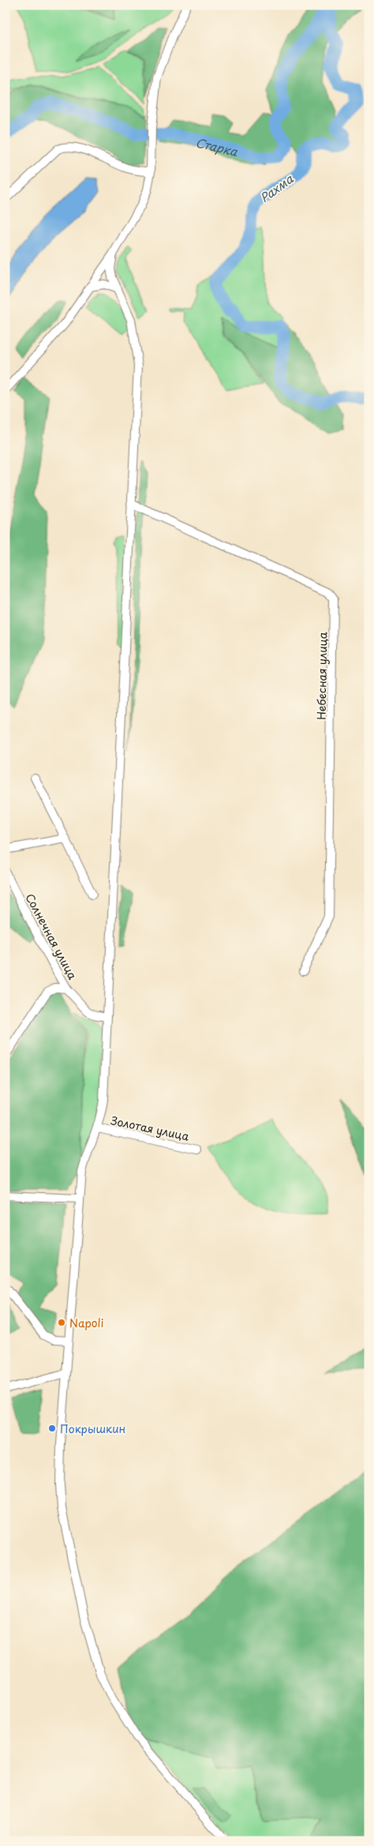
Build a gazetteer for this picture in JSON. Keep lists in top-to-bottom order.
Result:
{
  "streets": {
    "street": ["Небесная улица", "Солнечная улица", "Золотая улица"]
  },
  "water": ["Старка", "Рахма"],
  "places": ["Napoli", "Покрышкин"]
}
